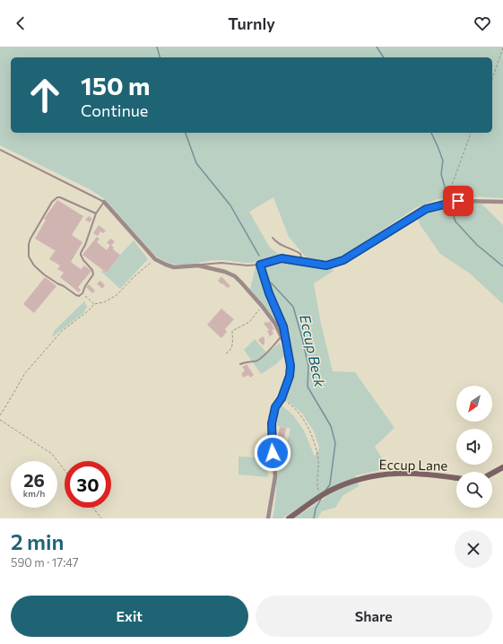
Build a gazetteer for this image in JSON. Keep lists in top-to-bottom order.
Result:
{
  "streets": {
    "street": ["Eccup Lane"]
  },
  "water": ["Eccup Beck"],
  "north": "bottom left",
  "page": {
    "header": "Turnly",
    "turn": ["150 m", "Continue"],
    "speed": "26 km/h",
    "limit": "30",
    "heading": ["2 min", "590 m · 17:47"],
    "buttons": ["Exit", "Share"]
  }
}
